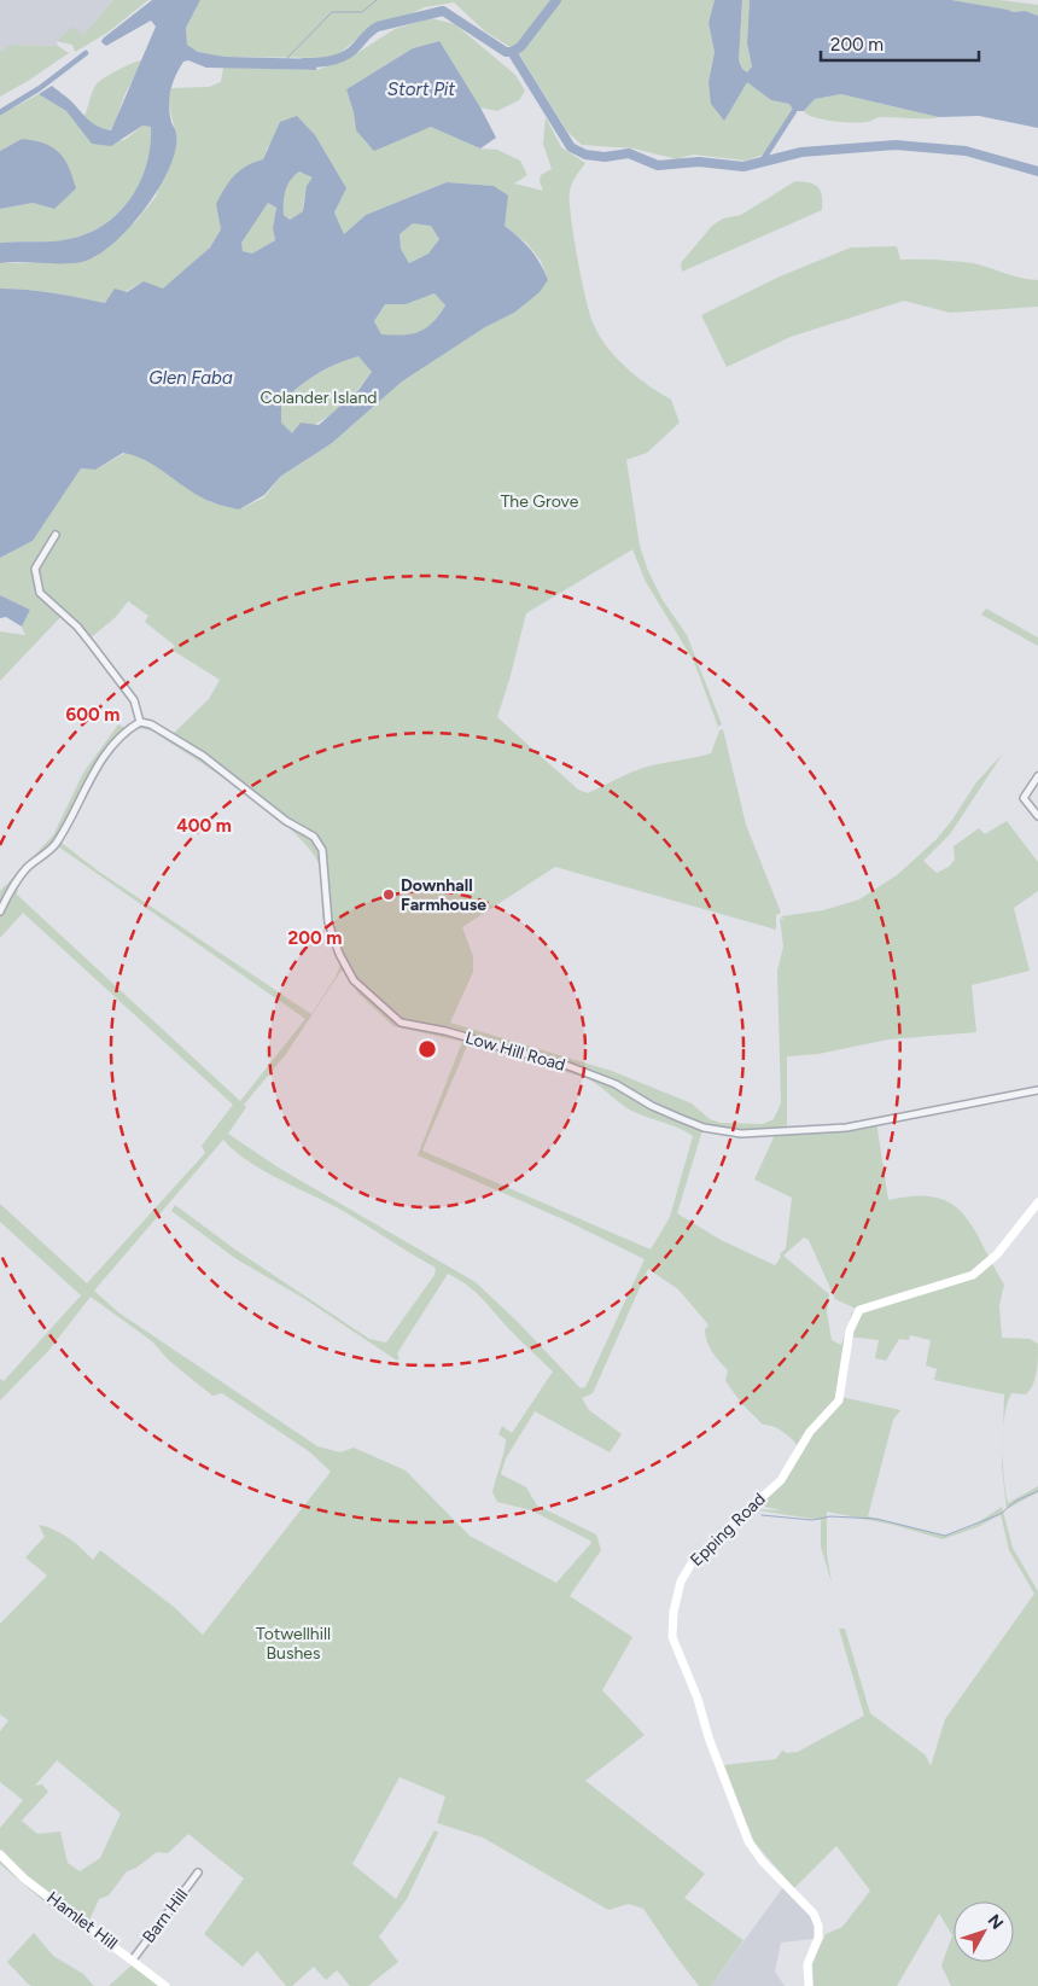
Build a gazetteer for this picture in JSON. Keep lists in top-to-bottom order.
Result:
{
  "streets": {
    "main road": ["Epping Road", "Hamlet Hill"],
    "street": ["Low Hill Road", "Barn Hill"]
  },
  "crossings": [
    ["Barn Hill", "Hamlet Hill"]
  ],
  "water": ["Stort Pit", "Glen Faba"],
  "parks": ["Colander Island", "The Grove", "Totwellhill Bushes"],
  "places": ["Downhall Farmhouse"],
  "scale_bar": "200 m",
  "north": "top right",
  "rings": ["600 m", "400 m", "200 m"]
}
